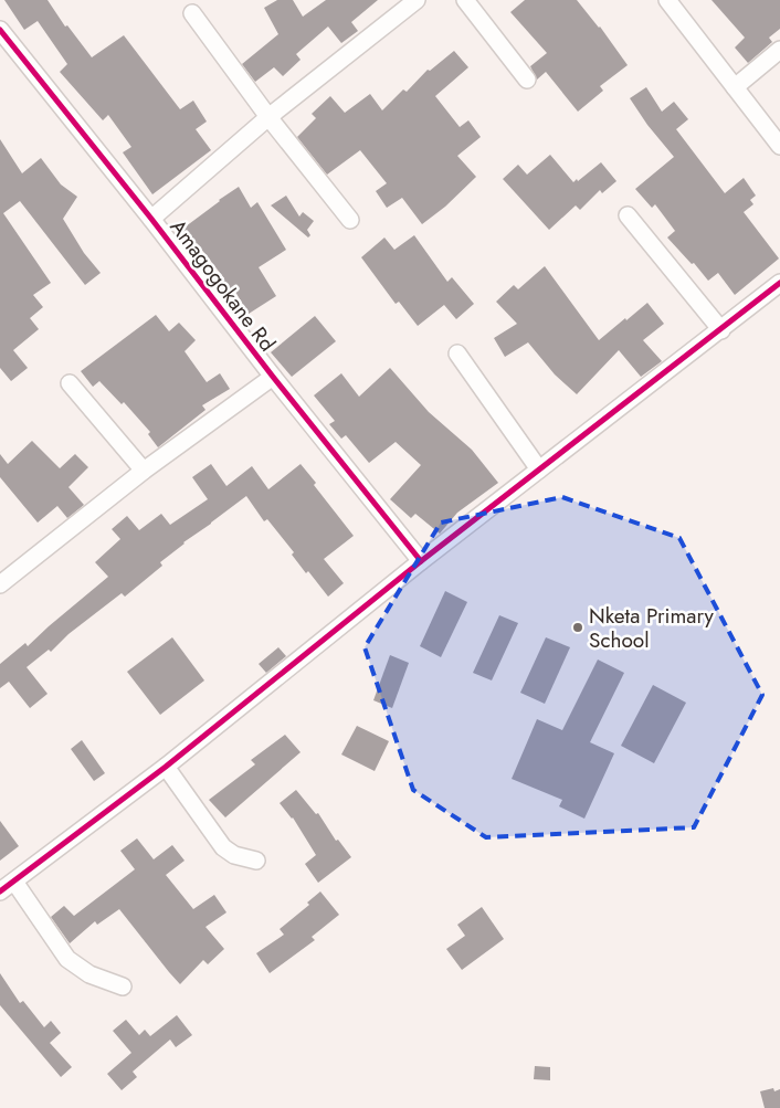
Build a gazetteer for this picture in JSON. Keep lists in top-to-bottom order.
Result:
{
  "streets": {
    "street": ["Amagogokane Rd"]
  },
  "places": ["Nketa Primary School"]
}
